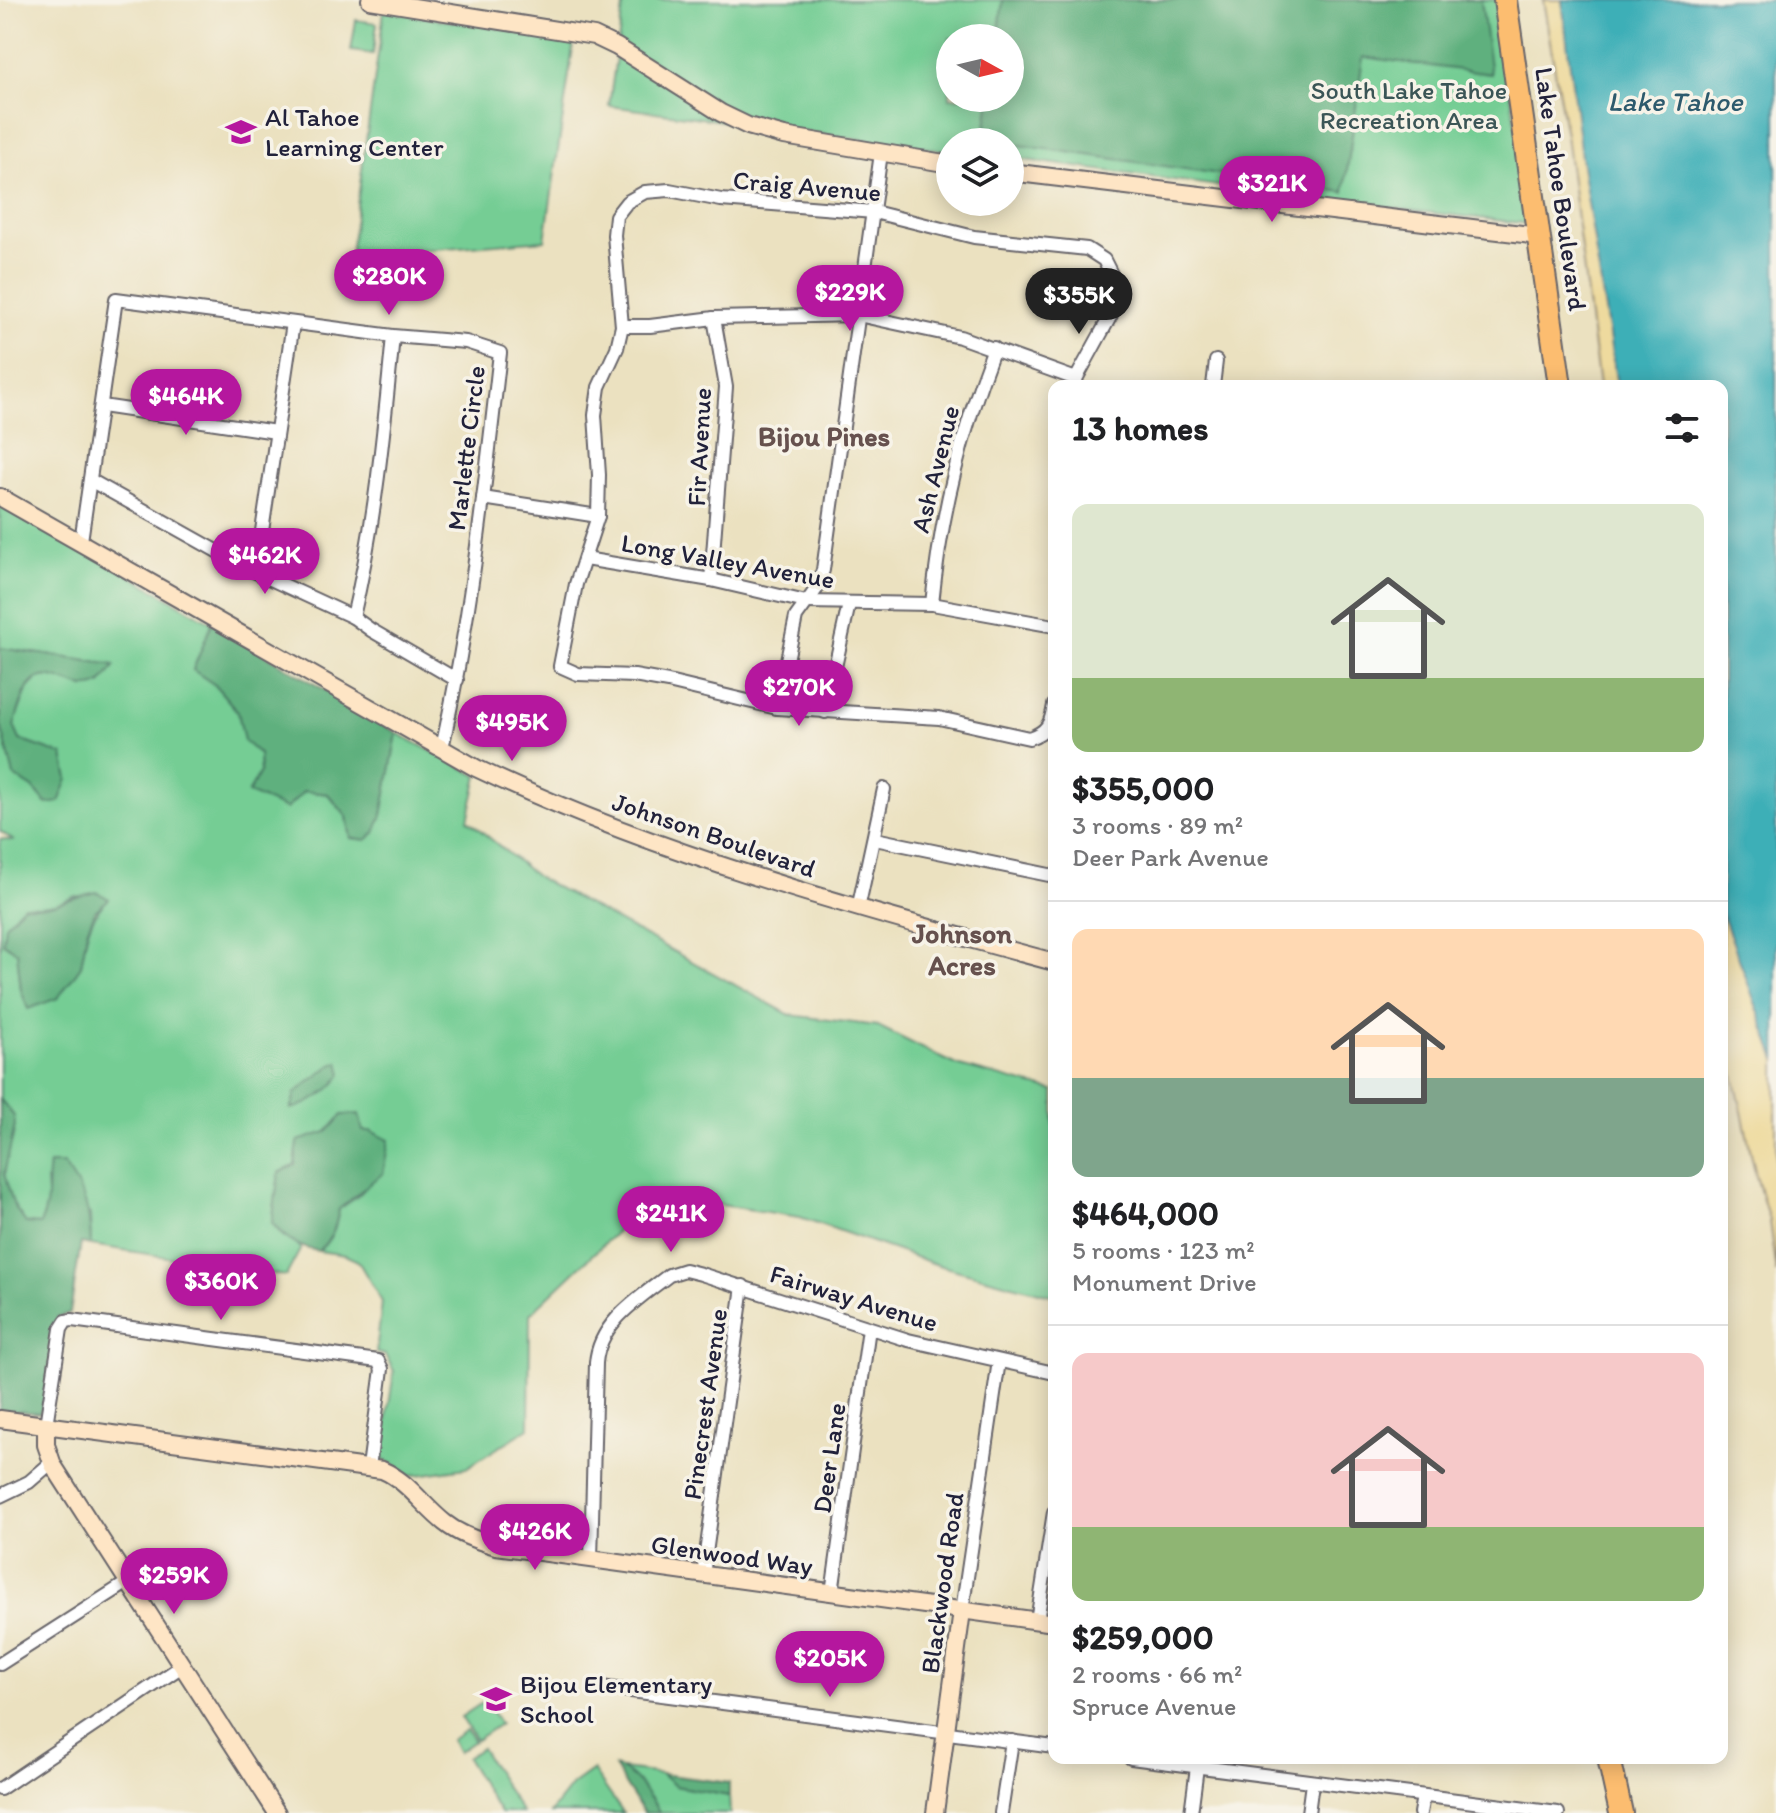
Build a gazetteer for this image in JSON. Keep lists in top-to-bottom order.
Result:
{
  "streets": {
    "highway": ["Lake Tahoe Boulevard"],
    "street": [
      "Craig Avenue",
      "Fir Avenue",
      "Marlette Circle",
      "Ash Avenue",
      "Long Valley Avenue",
      "Johnson Boulevard",
      "Fairway Avenue",
      "Pinecrest Avenue",
      "Deer Lane",
      "Glenwood Way",
      "Blackwood Road"
    ]
  },
  "crossings": [
    ["Fir Avenue", "Long Valley Avenue"],
    ["Marlette Circle", "Johnson Boulevard"],
    ["Ash Avenue", "Long Valley Avenue"],
    ["Fairway Avenue", "Pinecrest Avenue"],
    ["Fairway Avenue", "Deer Lane"],
    ["Fairway Avenue", "Glenwood Way"],
    ["Fairway Avenue", "Blackwood Road"],
    ["Pinecrest Avenue", "Glenwood Way"],
    ["Deer Lane", "Glenwood Way"],
    ["Glenwood Way", "Blackwood Road"]
  ],
  "districts": ["Bijou Pines", "Johnson Acres"],
  "water": ["Lake Tahoe"],
  "parks": ["South Lake Tahoe Recreation Area"],
  "places": {
    "school or university": ["Al Tahoe Learning Center", "Bijou Elementary School"]
  },
  "north": "right",
  "page": {
    "price": [
      "$321K",
      "$280K",
      "$229K",
      "$355K",
      "$464K",
      "$462K",
      "$270K",
      "$495K",
      "$241K",
      "$360K",
      "$426K",
      "$259K",
      "$205K"
    ],
    "heading": "13 homes",
    "list": [
      {
        "name": "$355,000",
        "note": "3 rooms · 89 m² · Deer Park Avenue"
      },
      {
        "name": "$464,000",
        "note": "5 rooms · 123 m² · Monument Drive"
      },
      {
        "name": "$259,000",
        "note": "2 rooms · 66 m² · Spruce Avenue"
      }
    ]
  }
}
